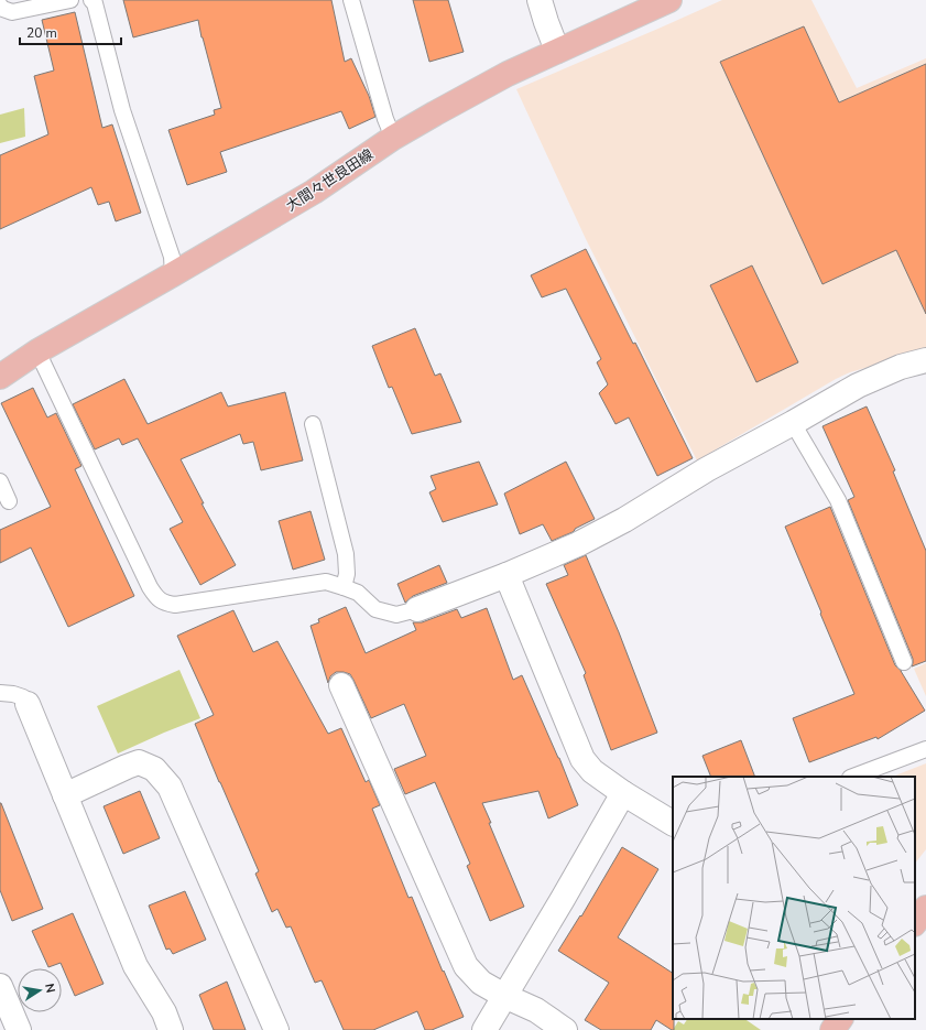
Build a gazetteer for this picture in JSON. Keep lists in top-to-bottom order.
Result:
{
  "streets": {
    "main road": ["大間々世良田線"]
  },
  "scale_bar": "20 m",
  "north": "right"
}
